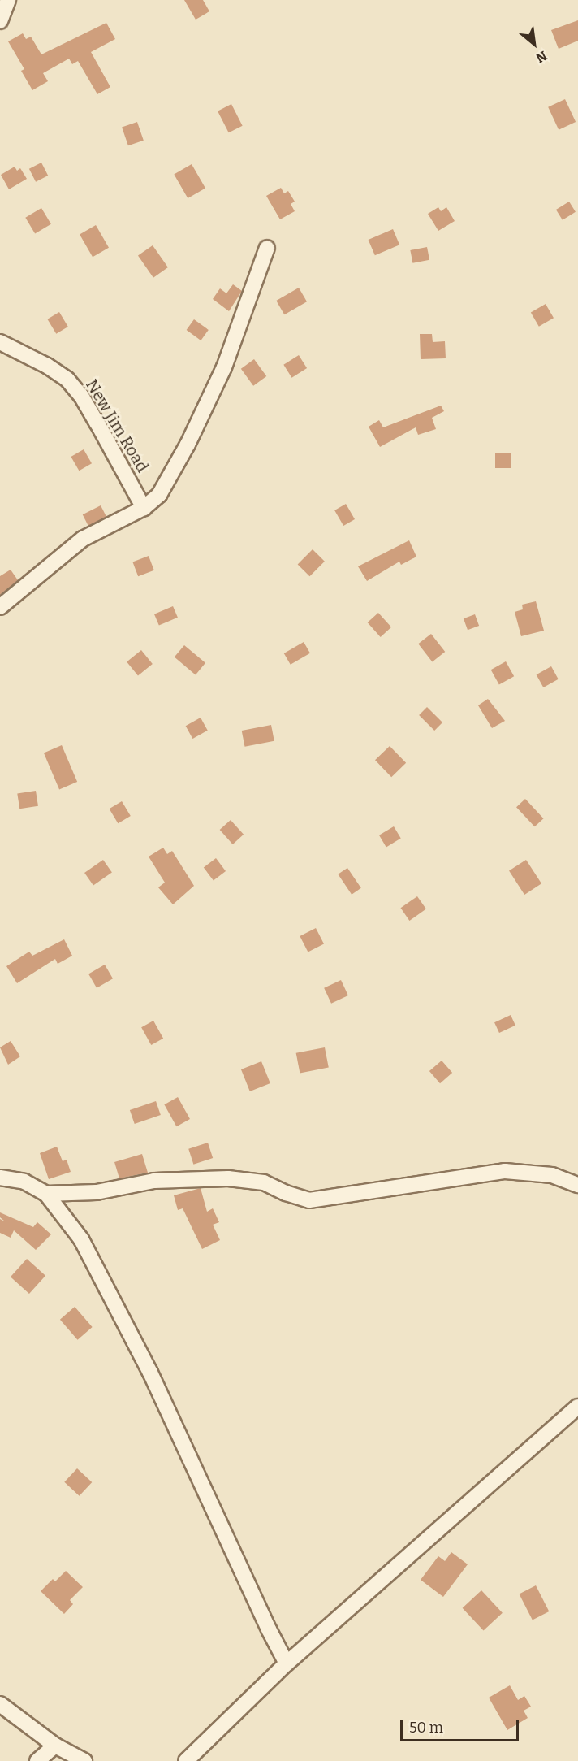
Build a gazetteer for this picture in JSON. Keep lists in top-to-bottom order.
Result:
{
  "streets": {
    "street": ["New Jim Road"]
  },
  "scale_bar": "50 m",
  "north": "bottom right"
}
